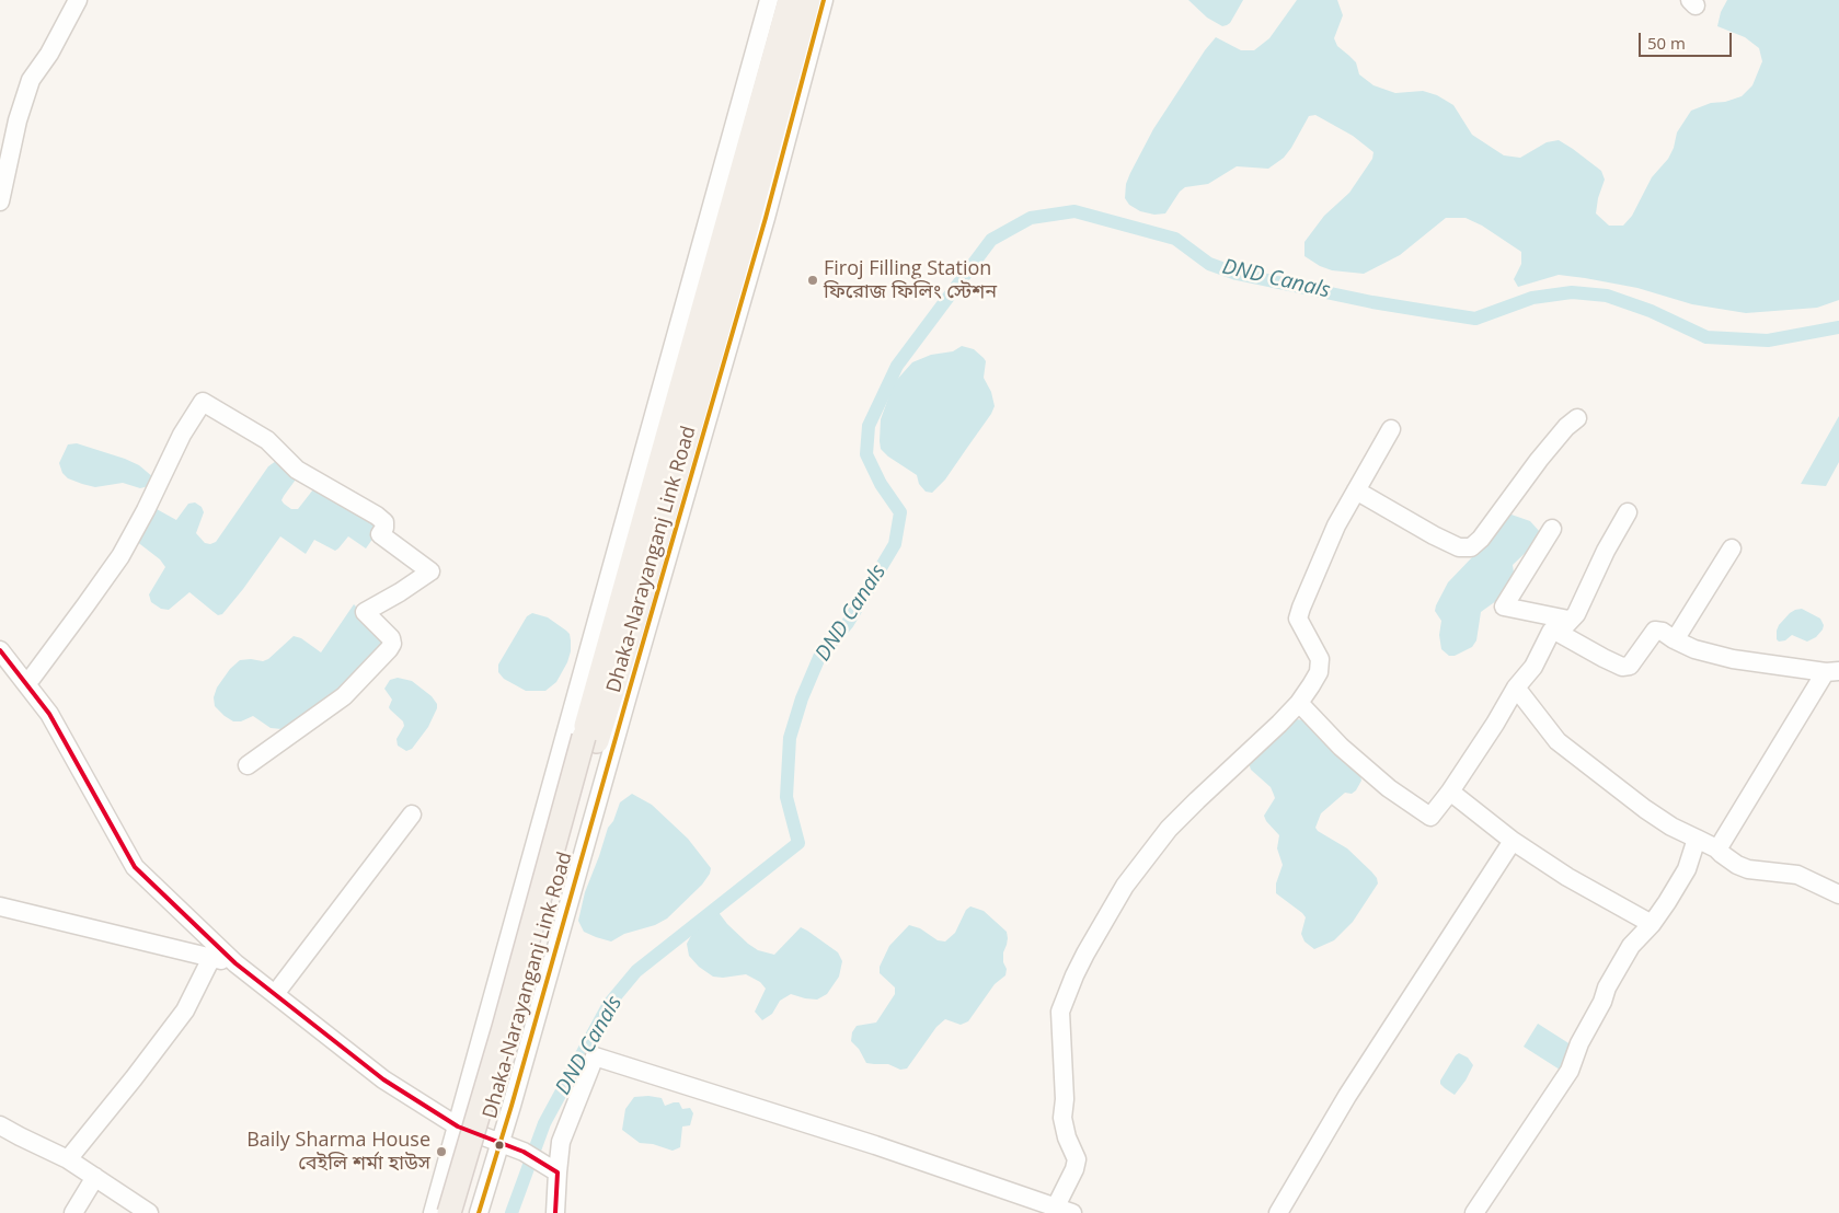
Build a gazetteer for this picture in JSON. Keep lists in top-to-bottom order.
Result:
{
  "streets": {
    "main road": ["Dhaka-Narayanganj Link Road"]
  },
  "water": ["DND Canals"],
  "places": ["Firoj Filling Station ফিরোজ ফিলিং স্টেশন", "Baily Sharma House বেইলি শর্মা হাউস"],
  "scale_bar": "50 m"
}
